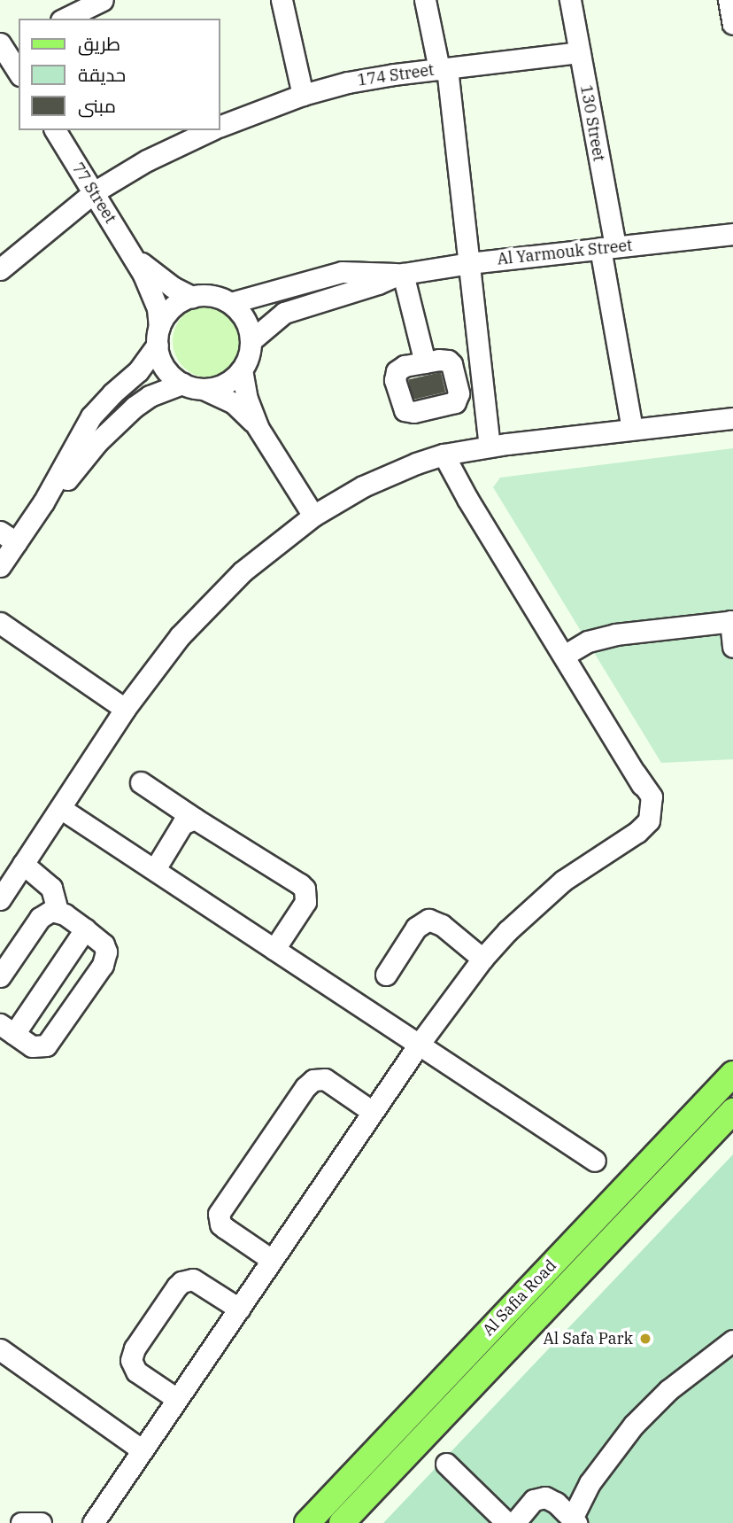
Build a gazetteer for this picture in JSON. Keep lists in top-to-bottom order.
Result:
{
  "streets": {
    "main road": ["Al Safia Road"],
    "street": [
      "174 Street",
      "130 Street",
      "77 Street",
      "Al Yarmouk Street"
    ]
  },
  "crossings": [
    ["174 Street", "130 Street"],
    ["130 Street", "Al Yarmouk Street"],
    ["77 Street", "Al Yarmouk Street"]
  ],
  "places": ["Al Safa Park"],
  "legend": ["طريق", "حديقة", "مبنى"]
}
